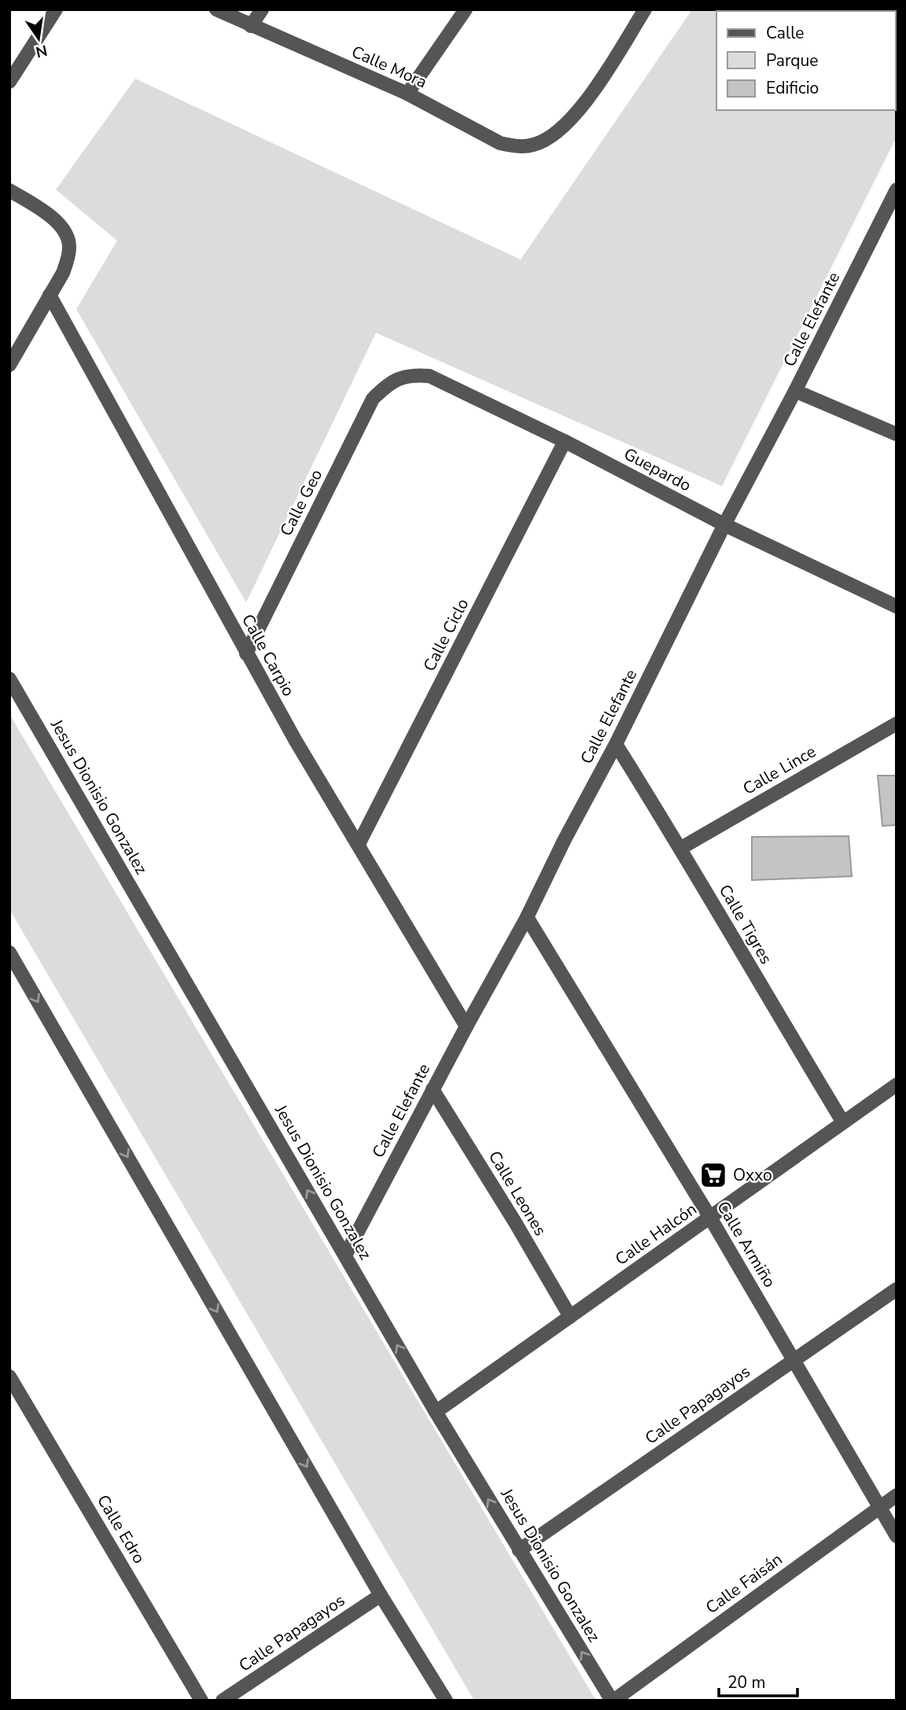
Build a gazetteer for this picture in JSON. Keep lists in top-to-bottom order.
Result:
{
  "streets": {
    "street": [
      "Calle Mora",
      "Calle Elefante",
      "Guepardo",
      "Calle Geo",
      "Calle Ciclo",
      "Calle Carpio",
      "Calle Lince",
      "Jesus Dionisio Gonzalez",
      "Calle Tigres",
      "Calle Leones",
      "Calle Halcón",
      "Calle Armiño",
      "Calle Papagayos",
      "Calle Edro",
      "Calle Faisán"
    ]
  },
  "crossings": [
    ["Calle Elefante", "Guepardo"],
    ["Calle Elefante", "Calle Carpio"],
    ["Calle Elefante", "Jesus Dionisio Gonzalez"],
    ["Calle Elefante", "Calle Tigres"],
    ["Calle Elefante", "Calle Leones"],
    ["Calle Elefante", "Calle Armiño"],
    ["Guepardo", "Calle Geo"],
    ["Guepardo", "Calle Ciclo"],
    ["Calle Geo", "Calle Carpio"],
    ["Calle Ciclo", "Calle Carpio"],
    ["Calle Lince", "Calle Tigres"],
    ["Jesus Dionisio Gonzalez", "Calle Halcón"],
    ["Jesus Dionisio Gonzalez", "Calle Papagayos"],
    ["Jesus Dionisio Gonzalez", "Calle Faisán"],
    ["Calle Tigres", "Calle Halcón"],
    ["Calle Leones", "Calle Halcón"],
    ["Calle Halcón", "Calle Armiño"],
    ["Calle Armiño", "Calle Papagayos"],
    ["Calle Armiño", "Calle Faisán"]
  ],
  "one_way": ["Jesus Dionisio Gonzalez"],
  "places": {
    "supermarket": ["Oxxo"]
  },
  "legend": ["Calle", "Parque", "Edificio"],
  "scale_bar": "20 m",
  "north": "bottom"
}
